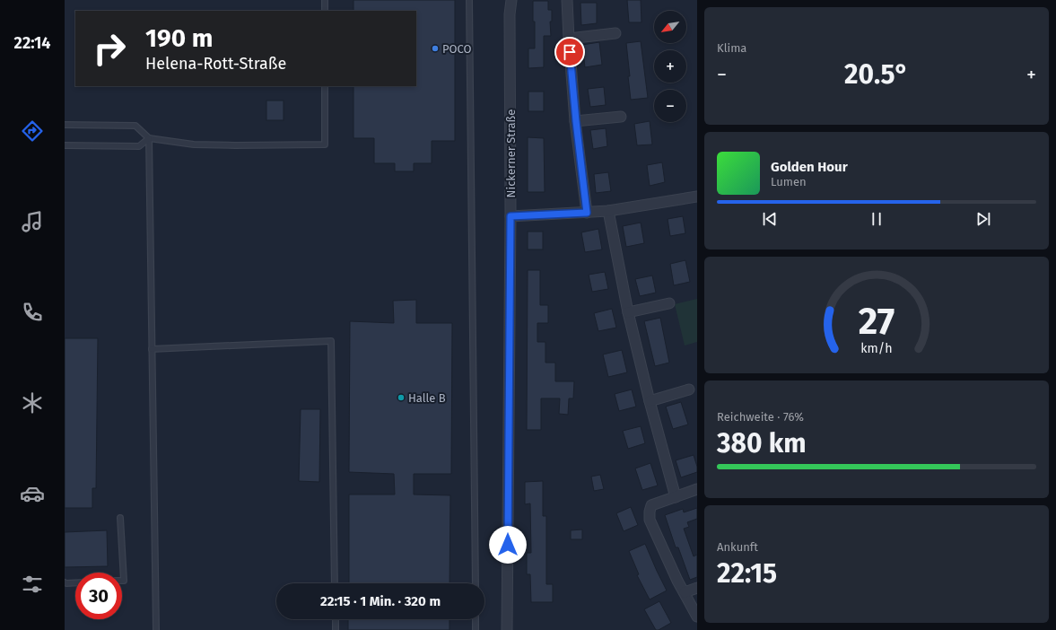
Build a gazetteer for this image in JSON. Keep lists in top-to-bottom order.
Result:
{
  "streets": {
    "street": ["Nickerner Straße"]
  },
  "places": ["POCO", "Halle B"],
  "north": "bottom left",
  "page": {
    "tabs": "22:14",
    "tile": [
      "Klima",
      ["Reichweite · 76%", "380 km"],
      ["Ankunft", "22:15"]
    ],
    "map_buttons": ["+", "−"],
    "turn": ["190 m", "Helena-Rott-Straße"],
    "heat": ["−", "20.5°", "+"],
    "song": ["Golden Hour", "Lumen"],
    "limit": "30",
    "trip": "22:15 · 1 Min. · 320 m",
    "gauge": ["27", "km/h"]
  }
}
